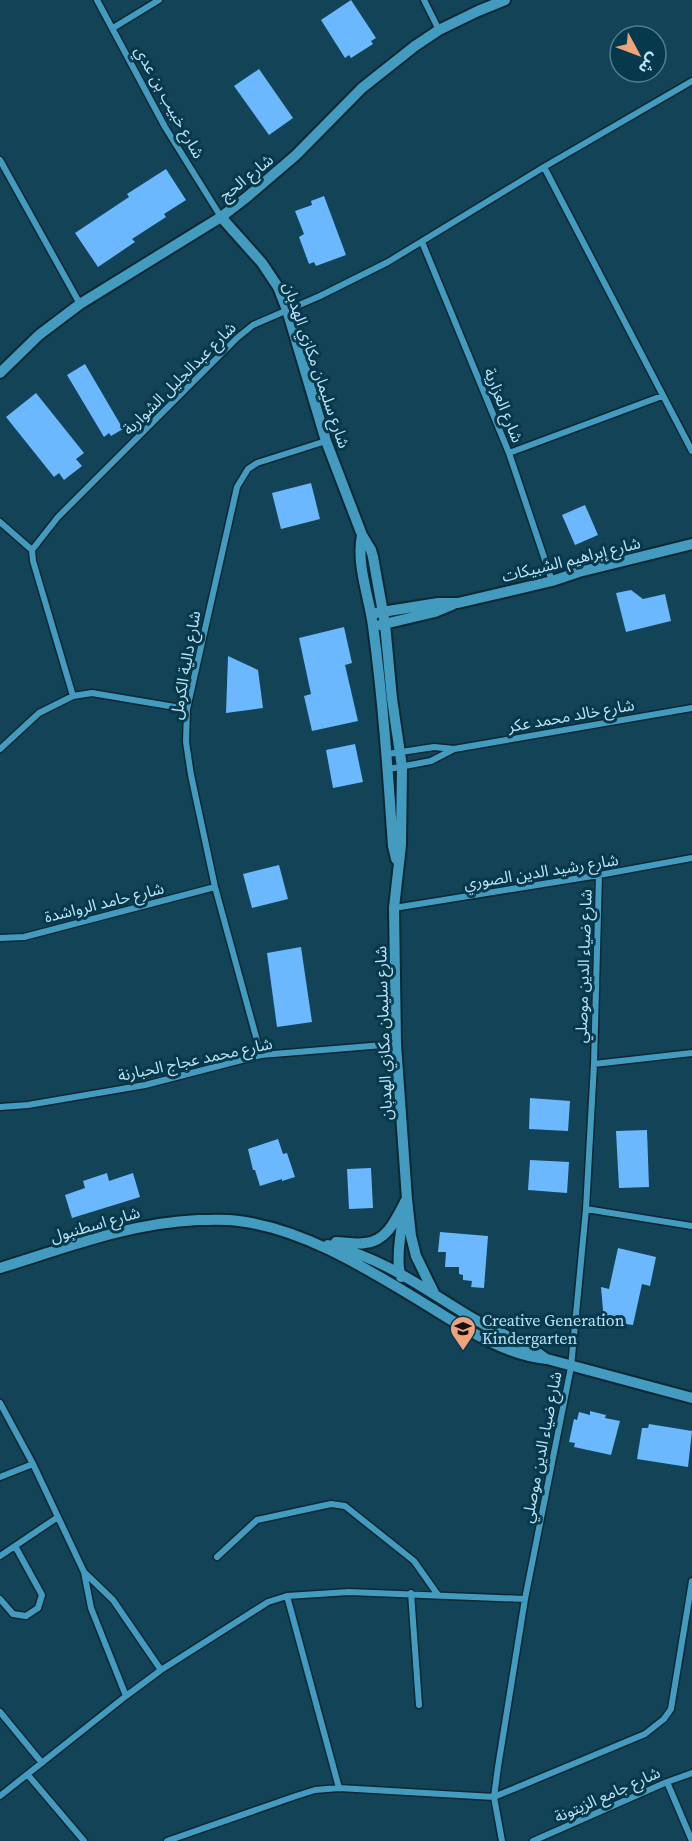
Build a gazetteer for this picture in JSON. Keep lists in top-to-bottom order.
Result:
{
  "streets": {
    "street": [
      "شارع خبيب بن عدي",
      "شارع الحج",
      "شارع سليمان مكازي الهدبان",
      "شارع عبدالجليل الشواربة",
      "شارع العزارية",
      "شارع إبراهيم الشبيكات",
      "شارع دالية الكرمل",
      "شارع خالد محمد عكر",
      "شارع رشيد الدين الصوري",
      "شارع حامد الرواشدة",
      "شارع ضياء الدين موصلي",
      "شارع محمد عجاج الحبارنة",
      "شارع اسطنبول",
      "شارع جامع الزيتونة"
    ]
  },
  "crossings": [
    ["شارع خبيب بن عدي", "شارع الحج"],
    ["شارع خبيب بن عدي", "شارع سليمان مكازي الهدبان"],
    ["شارع الحج", "شارع سليمان مكازي الهدبان"],
    ["شارع سليمان مكازي الهدبان", "شارع عبدالجليل الشواربة"],
    ["شارع سليمان مكازي الهدبان", "شارع إبراهيم الشبيكات"],
    ["شارع سليمان مكازي الهدبان", "شارع دالية الكرمل"],
    ["شارع سليمان مكازي الهدبان", "شارع خالد محمد عكر"],
    ["شارع سليمان مكازي الهدبان", "شارع رشيد الدين الصوري"],
    ["شارع سليمان مكازي الهدبان", "شارع محمد عجاج الحبارنة"],
    ["شارع سليمان مكازي الهدبان", "شارع اسطنبول"],
    ["شارع عبدالجليل الشواربة", "شارع العزارية"],
    ["شارع العزارية", "شارع إبراهيم الشبيكات"],
    ["شارع دالية الكرمل", "شارع حامد الرواشدة"],
    ["شارع دالية الكرمل", "شارع محمد عجاج الحبارنة"],
    ["شارع رشيد الدين الصوري", "شارع ضياء الدين موصلي"],
    ["شارع ضياء الدين موصلي", "شارع اسطنبول"]
  ],
  "places": {
    "school or university": ["Creative Generation Kindergarten"]
  },
  "north": "bottom right"
}
